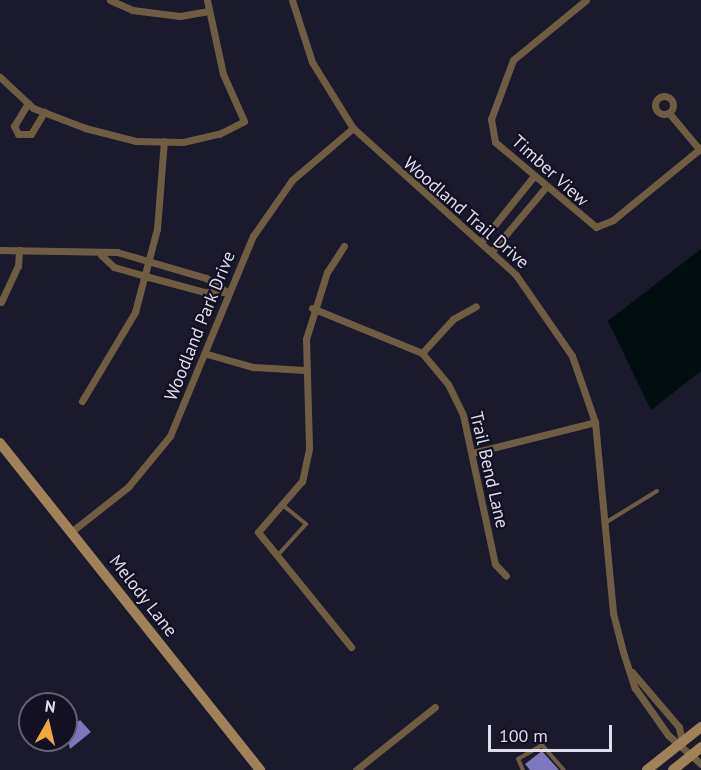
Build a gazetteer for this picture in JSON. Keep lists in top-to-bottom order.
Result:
{
  "streets": {
    "street": [
      "Timber View",
      "Woodland Trail Drive",
      "Woodland Park Drive",
      "Trail Bend Lane",
      "Melody Lane"
    ]
  },
  "crossings": [
    ["Woodland Trail Drive", "Woodland Park Drive"],
    ["Woodland Park Drive", "Melody Lane"]
  ],
  "scale_bar": "100 m",
  "north": "top"
}
